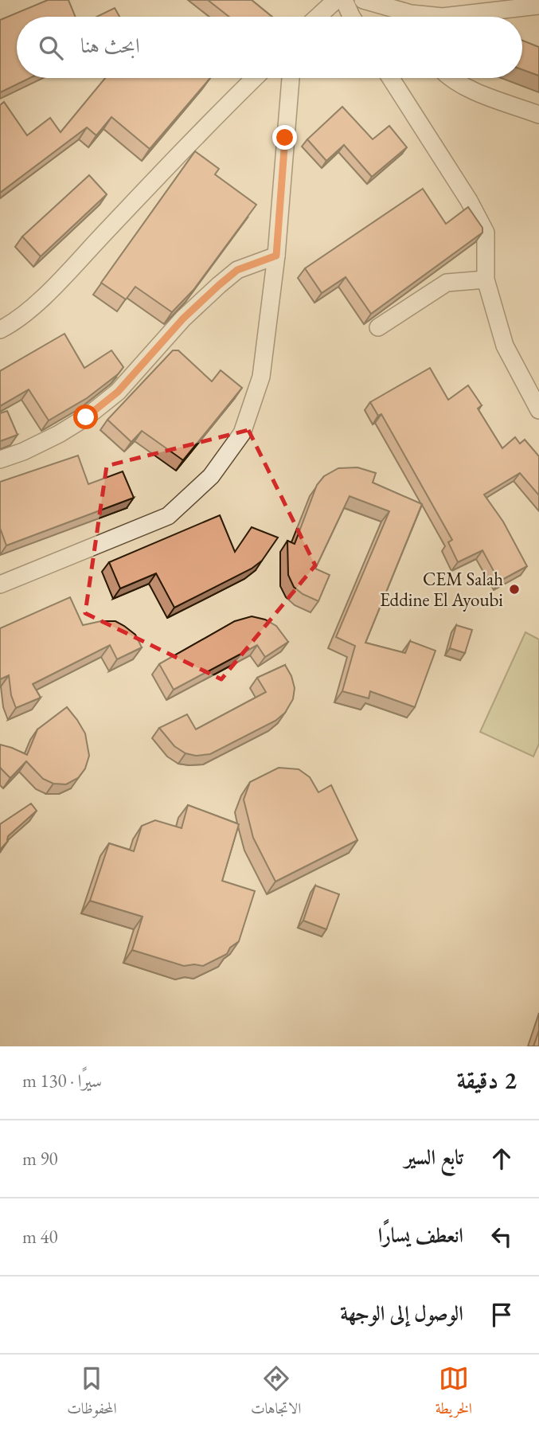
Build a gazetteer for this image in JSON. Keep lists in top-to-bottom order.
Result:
{
  "places": ["CEM Salah Eddine El Ayoubi"],
  "page": {
    "search": "ابحث هنا",
    "heading": ["2 دقيقة", "سيرًا · 130 m"],
    "list": [
      ["تابع السير", "90 m"],
      ["انعطف يسارًا", "40 m"],
      "الوصول إلى الوجهة"
    ],
    "nav": ["الخريطة", "الاتجاهات", "المحفوظات"]
  }
}
